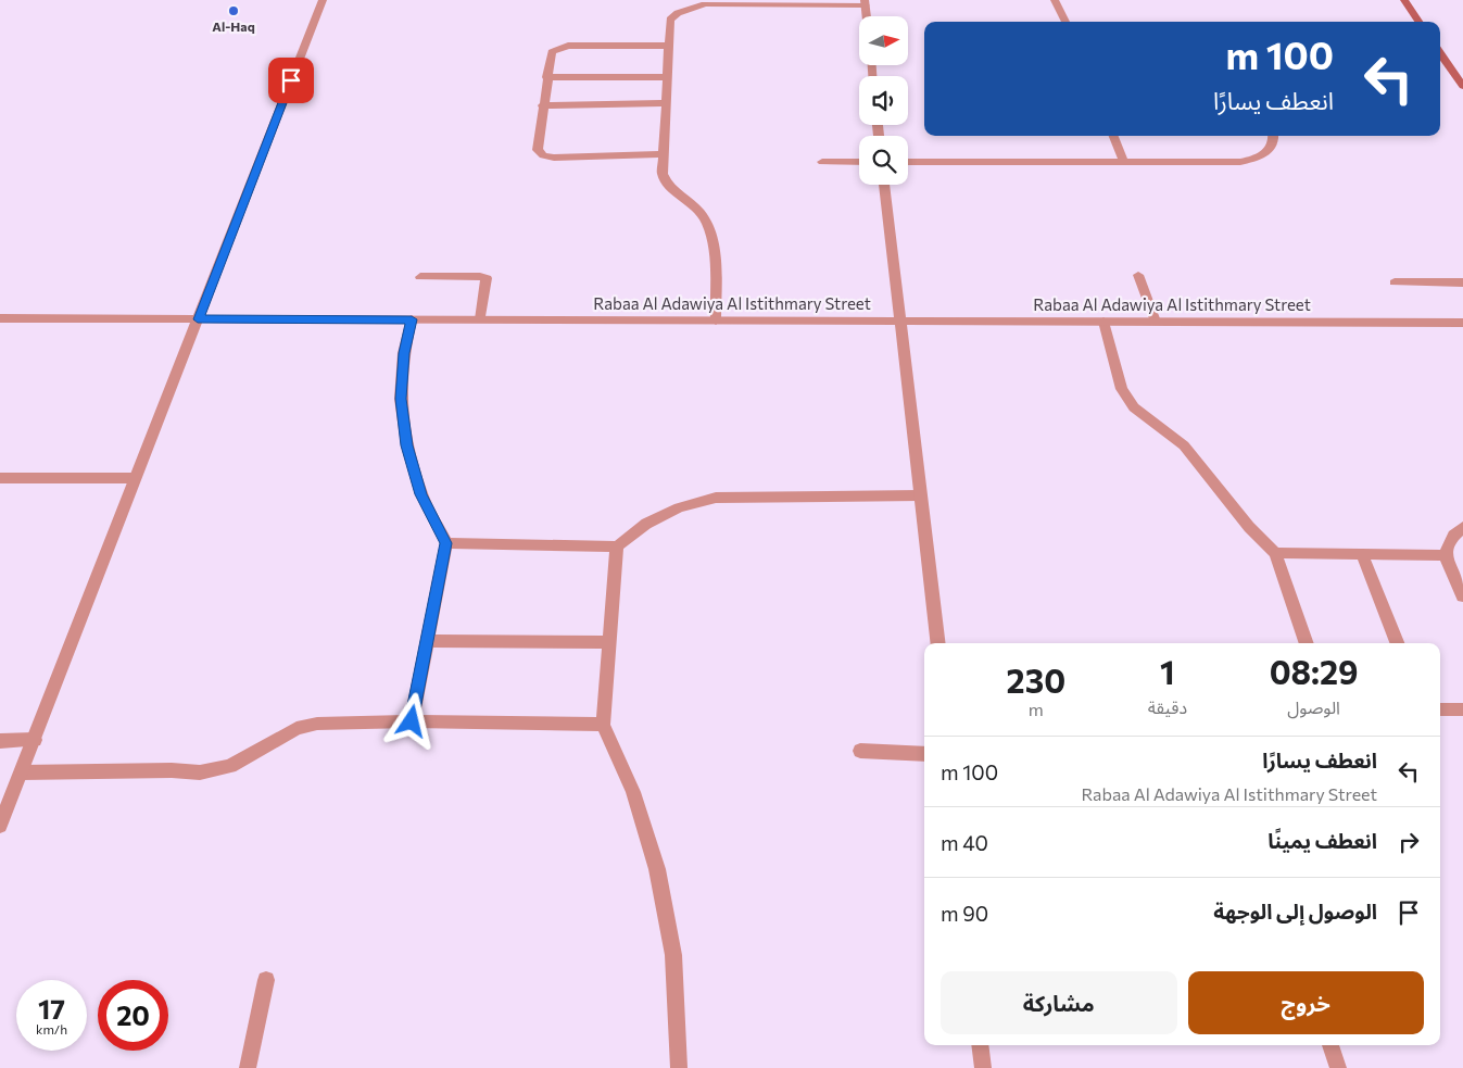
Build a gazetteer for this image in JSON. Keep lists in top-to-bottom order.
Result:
{
  "streets": {
    "street": ["Rabaa Al Adawiya Al Istithmary Street"]
  },
  "places": ["Al-Haq"],
  "north": "right",
  "page": {
    "turn": ["100 m", "انعطف يسارًا"],
    "eta": [
      "08:29",
      "الوصول",
      "1",
      "دقيقة",
      "230",
      "m"
    ],
    "list": [
      {
        "name": "انعطف يسارًا",
        "note": "Rabaa Al Adawiya Al Istithmary Street",
        "value": "100 m"
      },
      {
        "name": "انعطف يمينًا",
        "value": "40 m"
      },
      {
        "name": "الوصول إلى الوجهة",
        "value": "90 m"
      }
    ],
    "buttons": ["خروج", "مشاركة"],
    "speed": "17 km/h",
    "limit": "20"
  }
}
